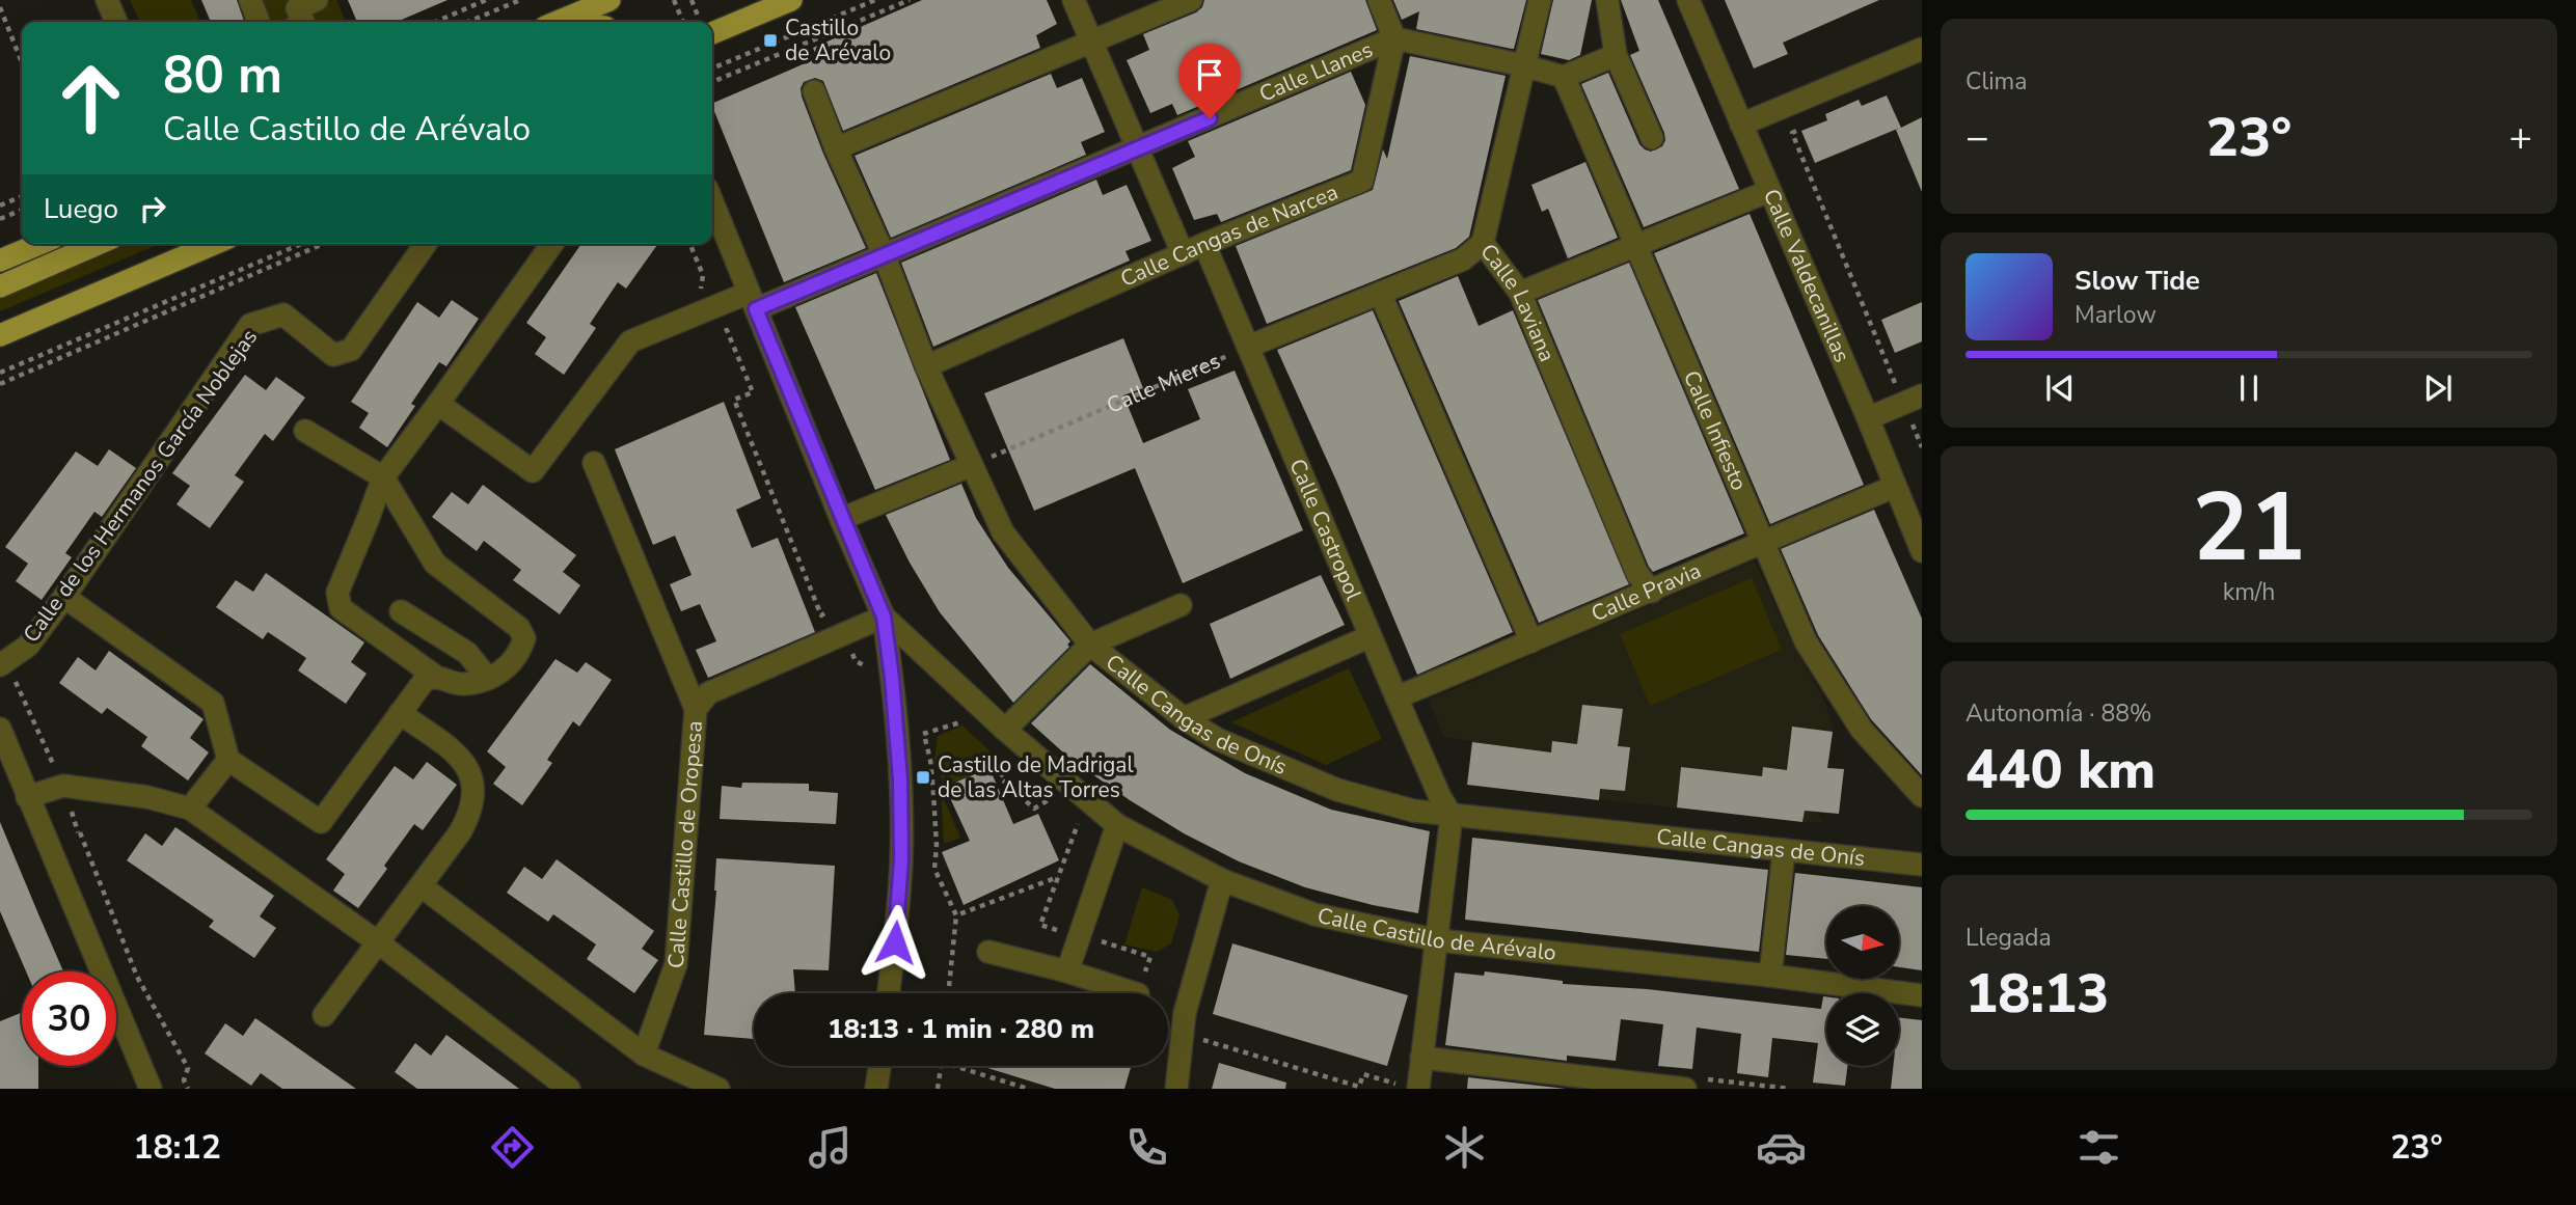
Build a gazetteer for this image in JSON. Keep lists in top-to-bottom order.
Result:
{
  "streets": {
    "street": [
      "Calle Llanes",
      "Calle Cangas de Narcea",
      "Calle Valdecanillas",
      "Calle Laviana",
      "Calle Mieres",
      "Calle Infiesto",
      "Calle de los Hermanos García Noblejas",
      "Calle Castropol",
      "Calle Pravia",
      "Calle Cangas de Onís",
      "Calle Castillo de Oropesa",
      "Calle Castillo de Arévalo"
    ]
  },
  "crossings": [
    ["Calle Llanes", "Calle Cangas de Narcea"],
    ["Calle Llanes", "Calle Laviana"],
    ["Calle Llanes", "Calle Cangas de Onís"],
    ["Calle Llanes", "Calle Castillo de Arévalo"],
    ["Calle Cangas de Narcea", "Calle Castropol"],
    ["Calle Cangas de Narcea", "Calle Cangas de Onís"],
    ["Calle Valdecanillas", "Calle Pravia"],
    ["Calle Laviana", "Calle Mieres"],
    ["Calle Laviana", "Calle Pravia"],
    ["Calle Mieres", "Calle Castropol"],
    ["Calle Mieres", "Calle Cangas de Onís"],
    ["Calle Infiesto", "Calle Pravia"],
    ["Calle Castropol", "Calle Pravia"],
    ["Calle Castropol", "Calle Cangas de Onís"],
    ["Calle Castillo de Oropesa", "Calle Castillo de Arévalo"]
  ],
  "places": {
    "transit": ["Castillo de Arévalo", "Castillo de Madrigal de las Altas Torres"]
  },
  "north": "right",
  "page": {
    "tile": [
      "Clima",
      ["21", "km/h"],
      ["Autonomía · 88%", "440 km"],
      ["Llegada", "18:13"]
    ],
    "turn": ["80 m", "Calle Castillo de Arévalo"],
    "heat": ["−", "23°", "+"],
    "then": "Luego",
    "song": ["Slow Tide", "Marlow"],
    "limit": "30",
    "trip": "18:13 · 1 min · 280 m",
    "tabs": ["18:12", "23°"]
  }
}
